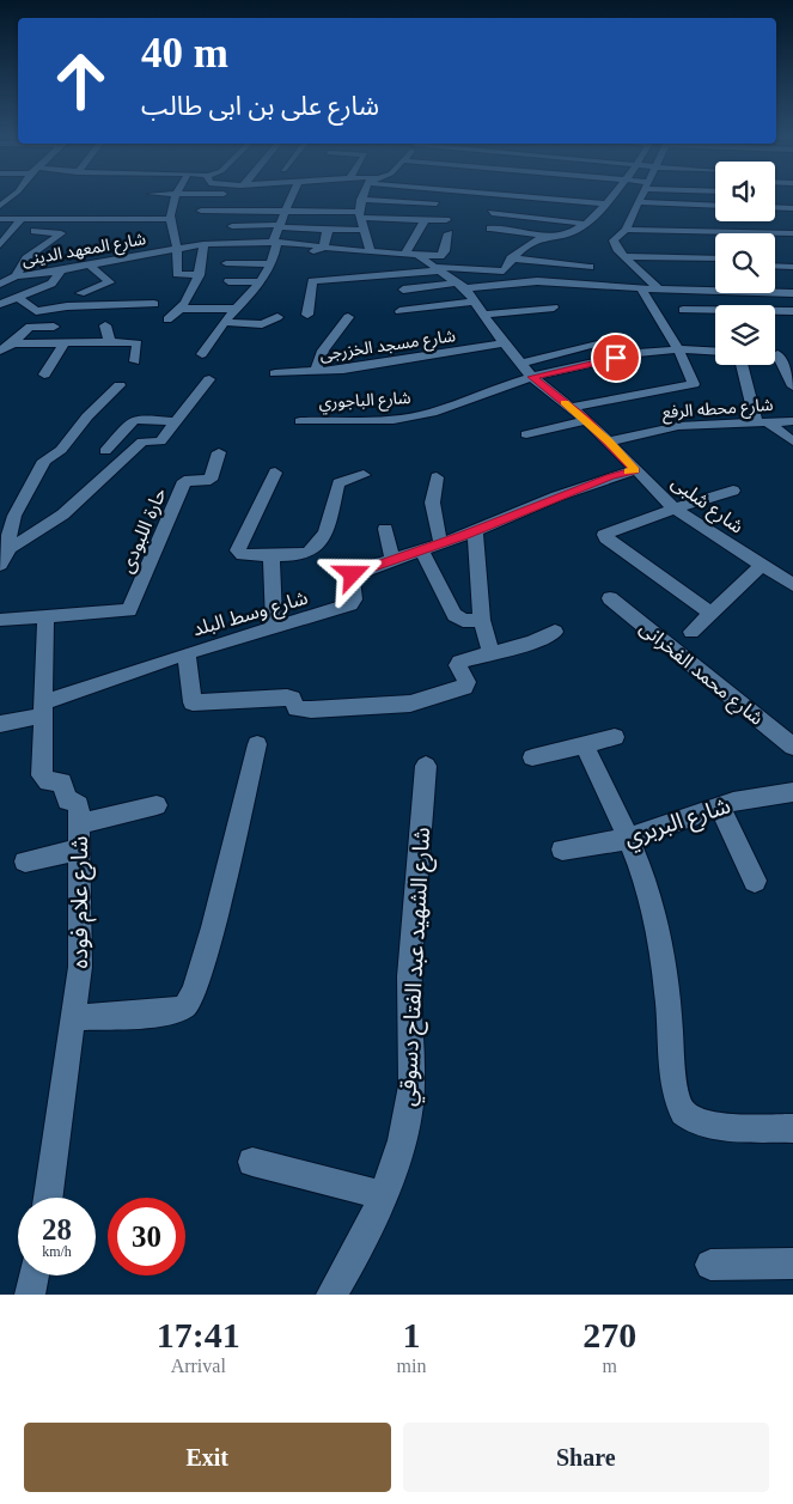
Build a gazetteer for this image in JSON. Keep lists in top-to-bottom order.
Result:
{
  "streets": {
    "street": [
      "شارع المعهد الدينى",
      "شارع مسجد الخزرجى",
      "شارع الباجوري",
      "شارع محطه الرفع",
      "شارع شلبى",
      "حارة اللبودى",
      "شارع وسط البلد",
      "شارع محمد الفخرانى",
      "شارع البربري",
      "شارع علام فوده",
      "شارع الشهيد عبد الفتاح دسوقي"
    ]
  },
  "crossings": [
    ["شارع مسجد الخزرجى", "شارع شلبى"],
    ["شارع الباجوري", "شارع شلبى"],
    ["شارع محطه الرفع", "شارع شلبى"],
    ["شارع شلبى", "شارع وسط البلد"],
    ["حارة اللبودى", "شارع علام فوده"],
    ["شارع وسط البلد", "شارع علام فوده"]
  ],
  "page": {
    "turn": ["40 m", "شارع على بن ابى طالب"],
    "speed": "28 km/h",
    "limit": "30",
    "eta": [
      "17:41",
      "Arrival",
      "1",
      "min",
      "270",
      "m"
    ],
    "buttons": ["Exit", "Share"]
  }
}
